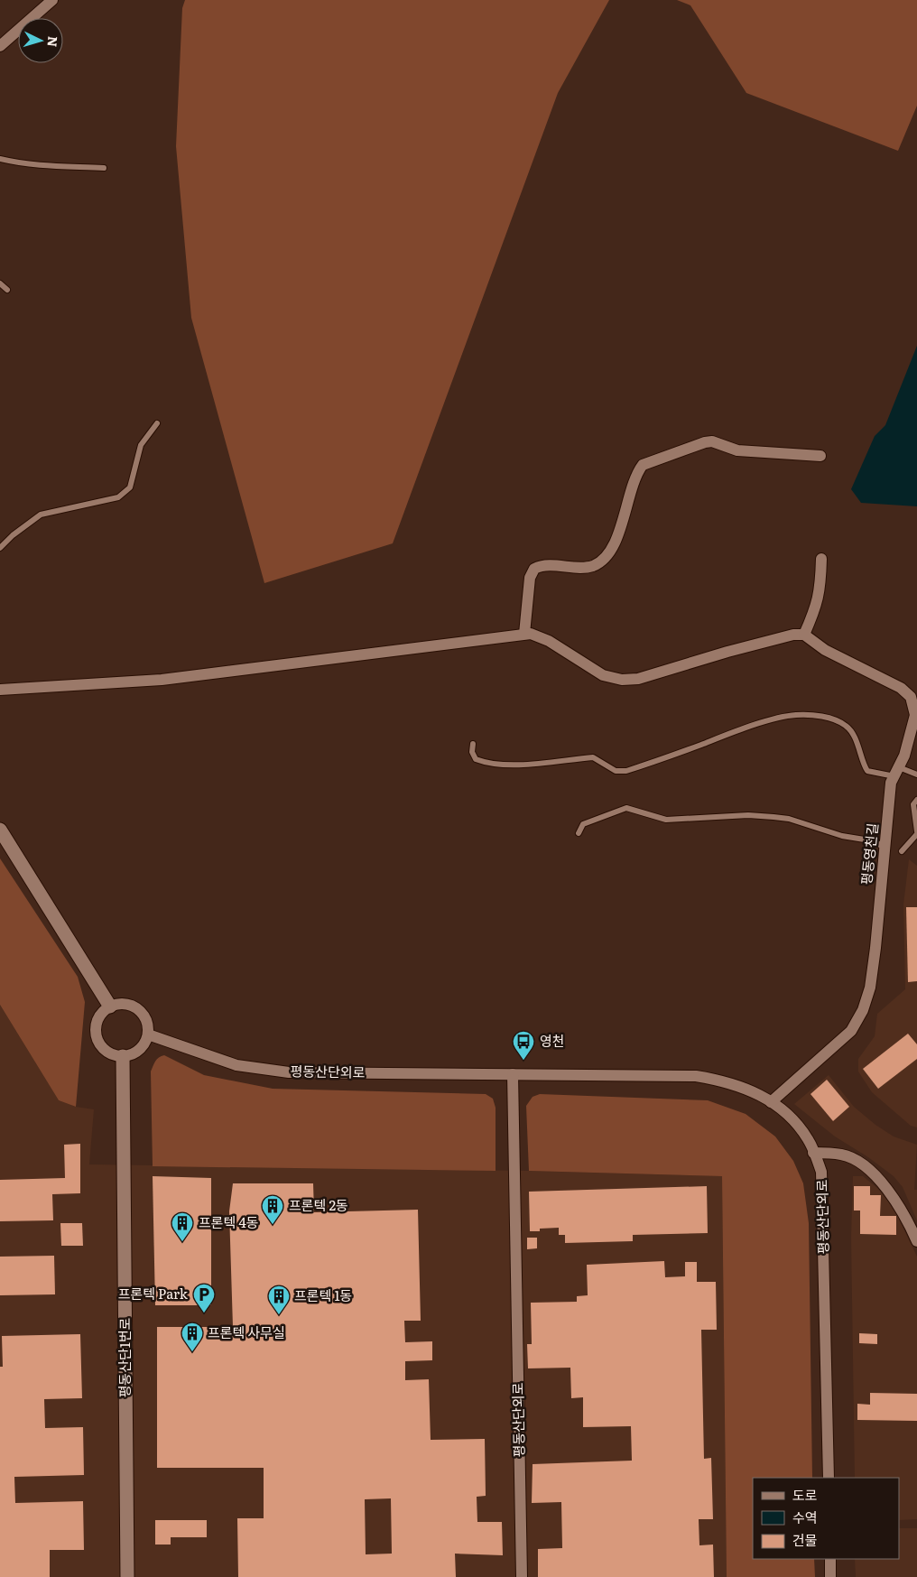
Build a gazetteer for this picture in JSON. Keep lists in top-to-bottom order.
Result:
{
  "streets": {
    "street": ["평동영천길", "평동산단외로", "평동산단1번로"]
  },
  "crossings": [
    ["평동영천길", "평동산단외로"],
    ["평동산단외로", "평동산단1번로"]
  ],
  "places": {
    "bus stop": ["영천"],
    "building": [
      "프론텍 2동",
      "프론텍 4동",
      "프론텍 1동",
      "프론텍 사무실"
    ],
    "parking": ["프론텍 Park"]
  },
  "legend": ["도로", "수역", "건물"],
  "north": "right"
}
